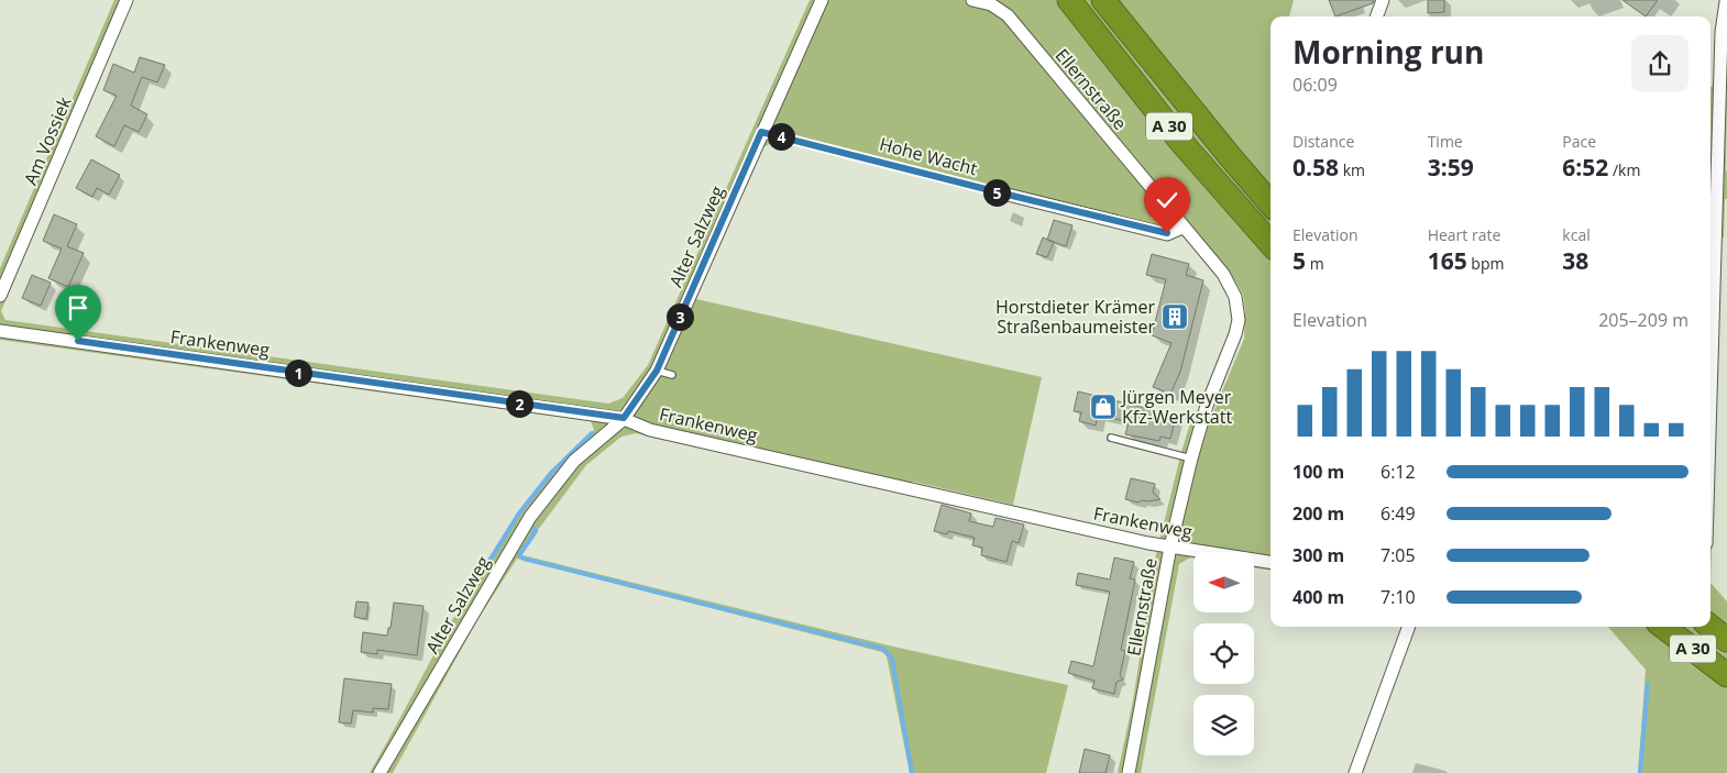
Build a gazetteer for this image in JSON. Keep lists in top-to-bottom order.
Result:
{
  "streets": {
    "highway": ["A 30"],
    "street": [
      "Ellernstraße",
      "Am Vossiek",
      "Alter Salzweg",
      "Frankenweg"
    ],
    "path": ["Hohe Wacht"]
  },
  "crossings": [
    ["Ellernstraße", "Frankenweg"],
    ["Hohe Wacht", "Alter Salzweg"],
    ["Alter Salzweg", "Frankenweg"]
  ],
  "places": {
    "building": ["Horstdieter Krämer Straßenbaumeister"],
    "shop": ["Jürgen Meyer Kfz-Werkstatt"]
  },
  "north": "left",
  "page": {
    "heading": ["Morning run", "06:09"],
    "stats": [
      ["Distance", "0.58 km"],
      ["Time", "3:59"],
      ["Pace", "6:52 /km"],
      ["Elevation", "5 m"],
      ["Heart rate", "165 bpm"],
      ["kcal", "38"]
    ],
    "pins": [
      "4",
      "5",
      "3",
      "1",
      "2"
    ],
    "chart": ["Elevation", "205–209 m"],
    "list": [
      {
        "name": "100 m",
        "note": "6:12"
      },
      {
        "name": "200 m",
        "note": "6:49"
      },
      {
        "name": "300 m",
        "note": "7:05"
      },
      {
        "name": "400 m",
        "note": "7:10"
      }
    ]
  }
}
